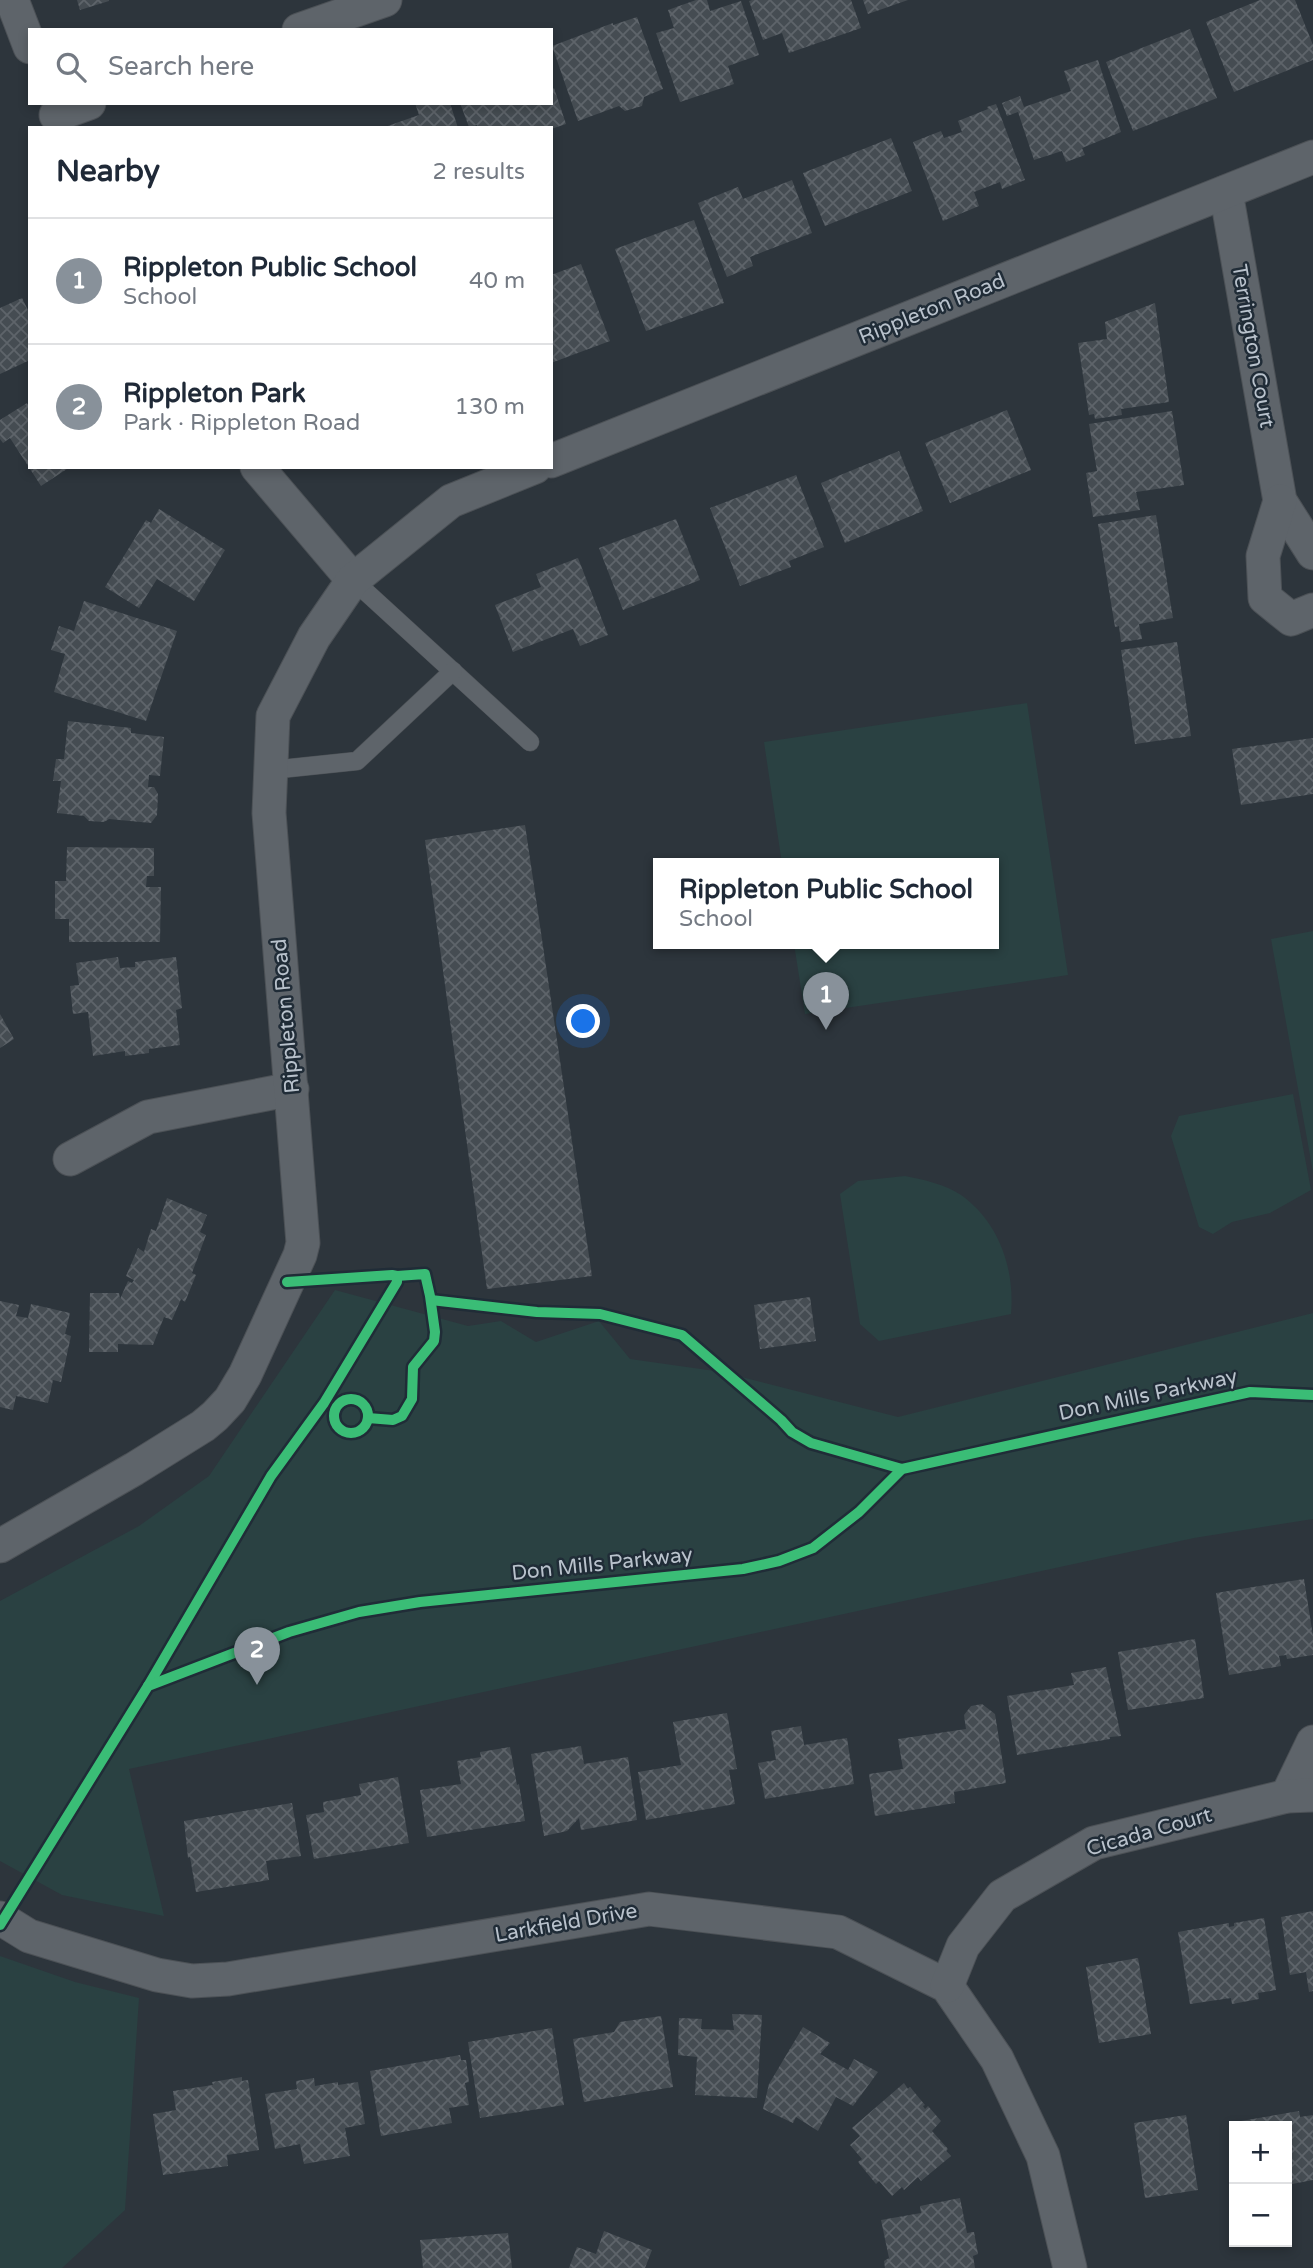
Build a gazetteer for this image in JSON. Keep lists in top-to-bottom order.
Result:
{
  "streets": {
    "street": [
      "Rippleton Road",
      "Terrington Court",
      "Cicada Court",
      "Larkfield Drive"
    ],
    "cycle path": ["Don Mills Parkway"]
  },
  "crossings": [
    ["Rippleton Road", "Terrington Court"],
    ["Cicada Court", "Larkfield Drive"]
  ],
  "page": {
    "search": "Search here",
    "heading": ["Nearby", "2 results"],
    "list": [
      {
        "mark": "1",
        "name": "Rippleton Public School",
        "note": "School",
        "value": "40 m"
      },
      {
        "mark": "2",
        "name": "Rippleton Park",
        "note": "Park · Rippleton Road",
        "value": "130 m"
      }
    ],
    "popup": ["Rippleton Public School", "School"],
    "pins": ["1", "2"],
    "map_buttons": ["+", "−"]
  }
}
